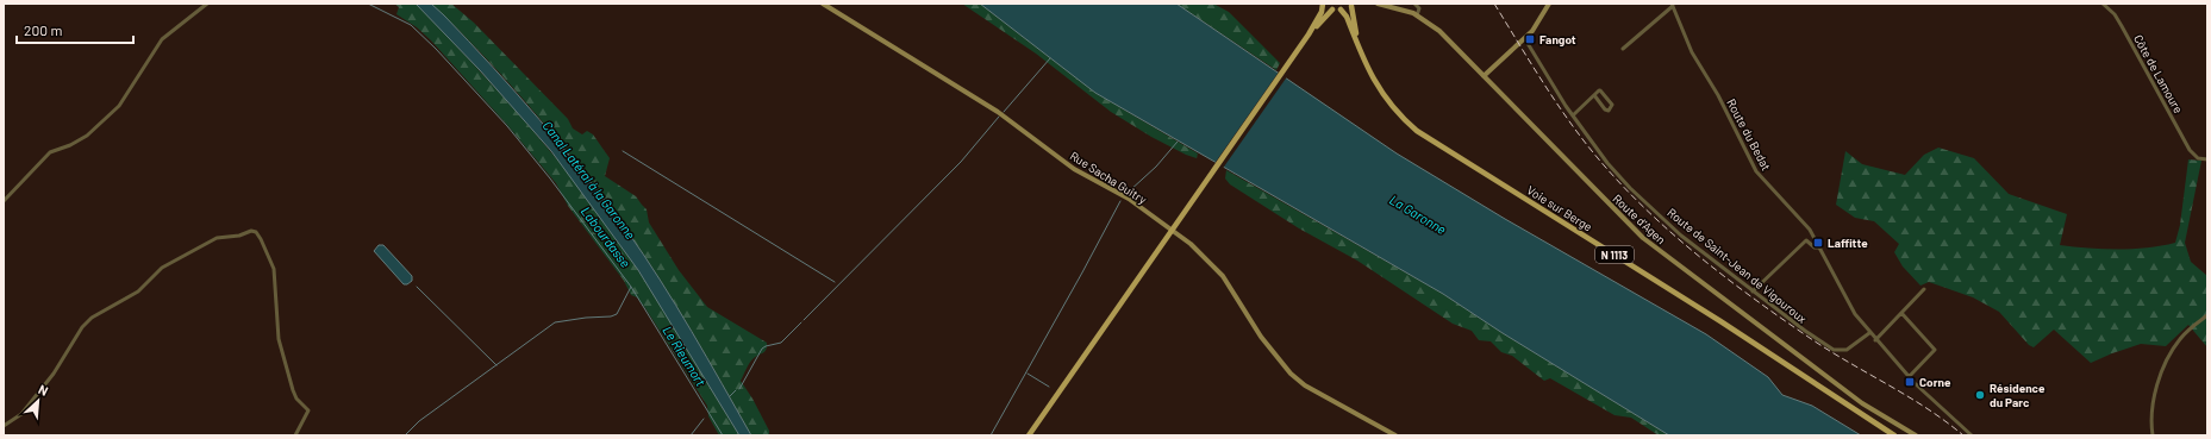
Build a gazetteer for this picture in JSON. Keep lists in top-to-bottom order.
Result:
{
  "streets": {
    "main road": ["Voie sur Berge", "N 1113"],
    "street": [
      "Côte de Lamoure",
      "Route du Bedat",
      "Rue Sacha Guitry",
      "Route d'Agen",
      "Route de Saint-Jean de Vigouroux"
    ]
  },
  "crossings": [
    ["Route du Bedat", "Route de Saint-Jean de Vigouroux"],
    ["Voie sur Berge", "N 1113"]
  ],
  "water": [
    "Canal Latéral à la Garonne",
    "La Garonne",
    "Labourdasse",
    "Le Rieumort"
  ],
  "places": {
    "transit": ["Fangot", "Laffitte", "Corne"],
    "other": ["Résidence du Parc"]
  },
  "scale_bar": "200 m",
  "north": "top right"
}
